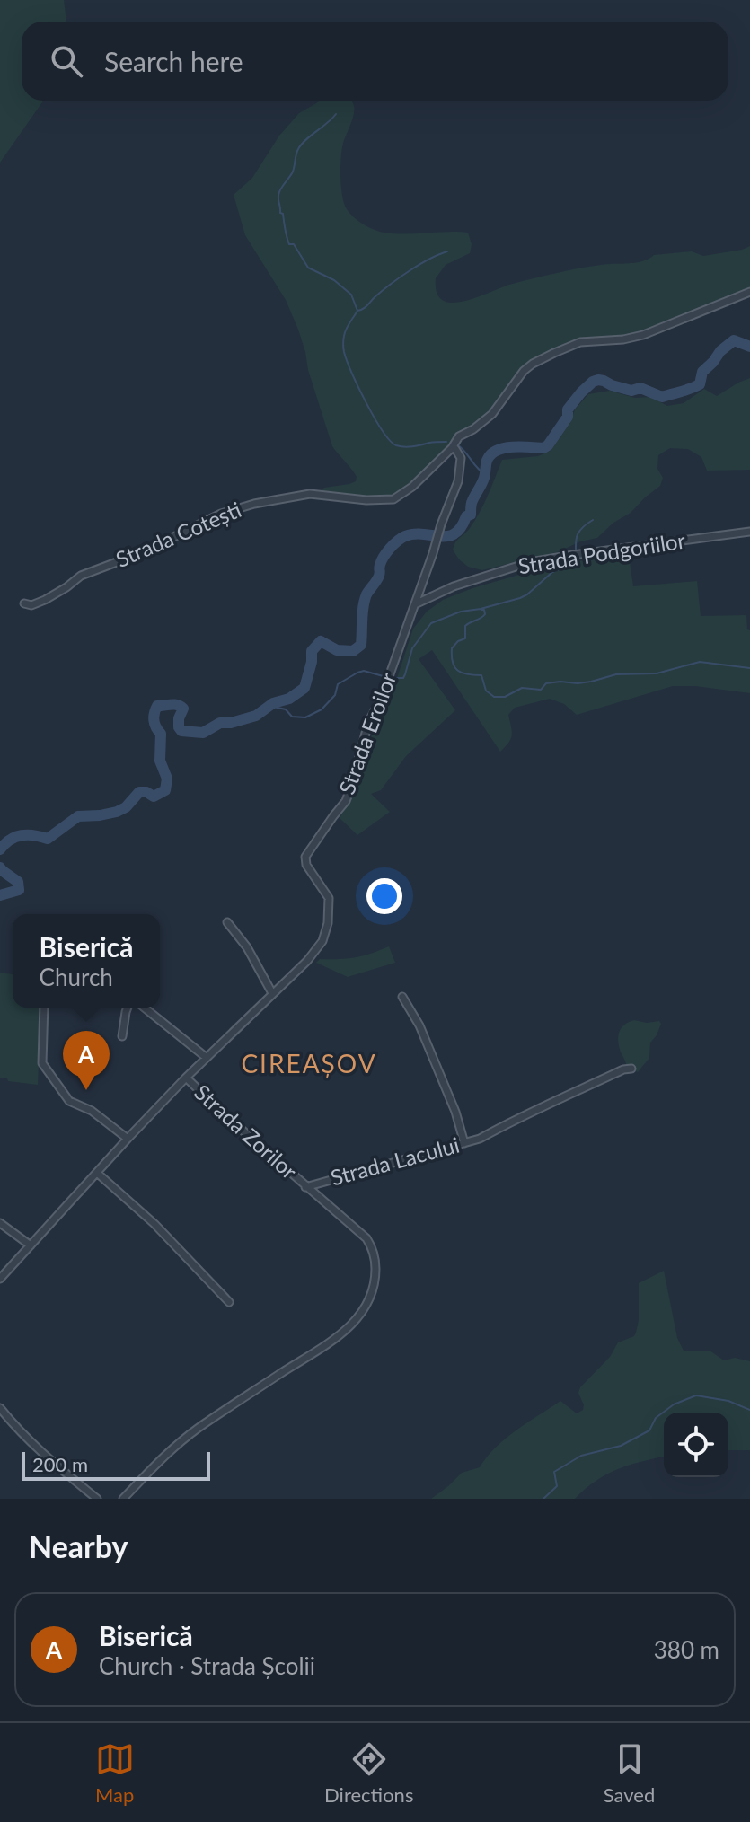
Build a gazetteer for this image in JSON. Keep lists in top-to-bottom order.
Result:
{
  "streets": {
    "street": [
      "Strada Cotești",
      "Strada Podgoriilor",
      "Strada Eroilor",
      "Strada Zorilor",
      "Strada Lacului"
    ]
  },
  "crossings": [
    ["Strada Cotești", "Strada Eroilor"],
    ["Strada Podgoriilor", "Strada Eroilor"],
    ["Strada Eroilor", "Strada Zorilor"],
    ["Strada Zorilor", "Strada Lacului"]
  ],
  "districts": ["CIREAȘOV"],
  "scale_bar": "200 m",
  "page": {
    "search": "Search here",
    "popup": ["Biserică", "Church"],
    "pins": "A",
    "scale": "200 m",
    "heading": "Nearby",
    "list": [
      {
        "mark": "A",
        "name": "Biserică",
        "note": "Church · Strada Școlii",
        "value": "380 m"
      }
    ],
    "nav": ["Map", "Directions", "Saved"]
  }
}
